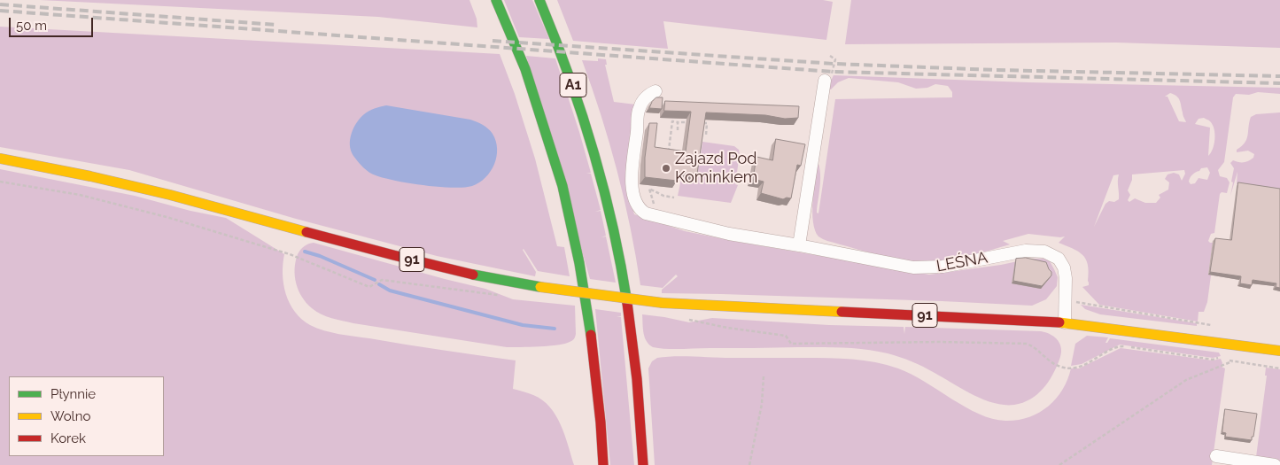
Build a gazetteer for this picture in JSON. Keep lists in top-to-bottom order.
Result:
{
  "streets": {
    "main road": ["A1", "91"],
    "street": ["LEŚNA"]
  },
  "crossings": [
    ["91", "LEŚNA"]
  ],
  "places": ["Zajazd Pod Kominkiem"],
  "legend": ["Płynnie", "Wolno", "Korek"],
  "scale_bar": "50 m"
}
